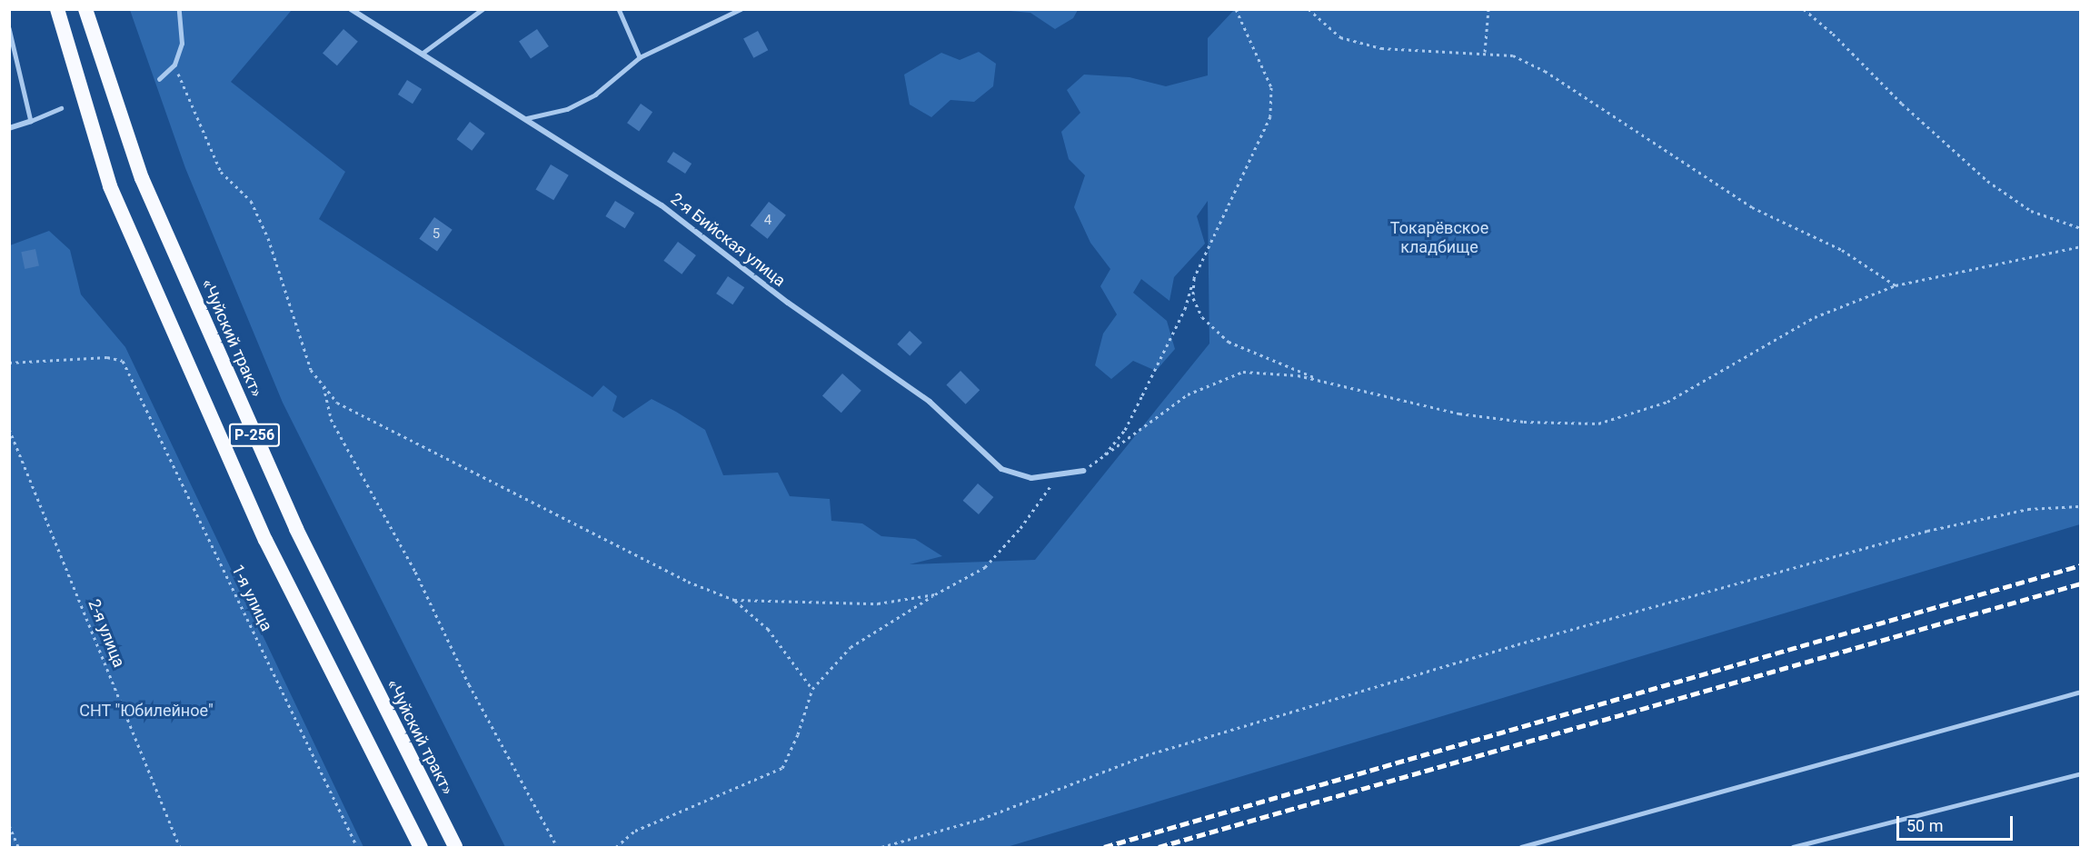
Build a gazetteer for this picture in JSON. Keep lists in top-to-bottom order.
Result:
{
  "streets": {
    "highway": ["«Чуйский тракт»", "Р-256"],
    "street": ["2-я Бийская улица"],
    "path": ["1-я улица", "2-я улица"]
  },
  "parks": ["Токарёвское кладбище", "СНТ \"Юбилейное\""],
  "house_numbers": ["4", "5"],
  "scale_bar": "50 m"
}
